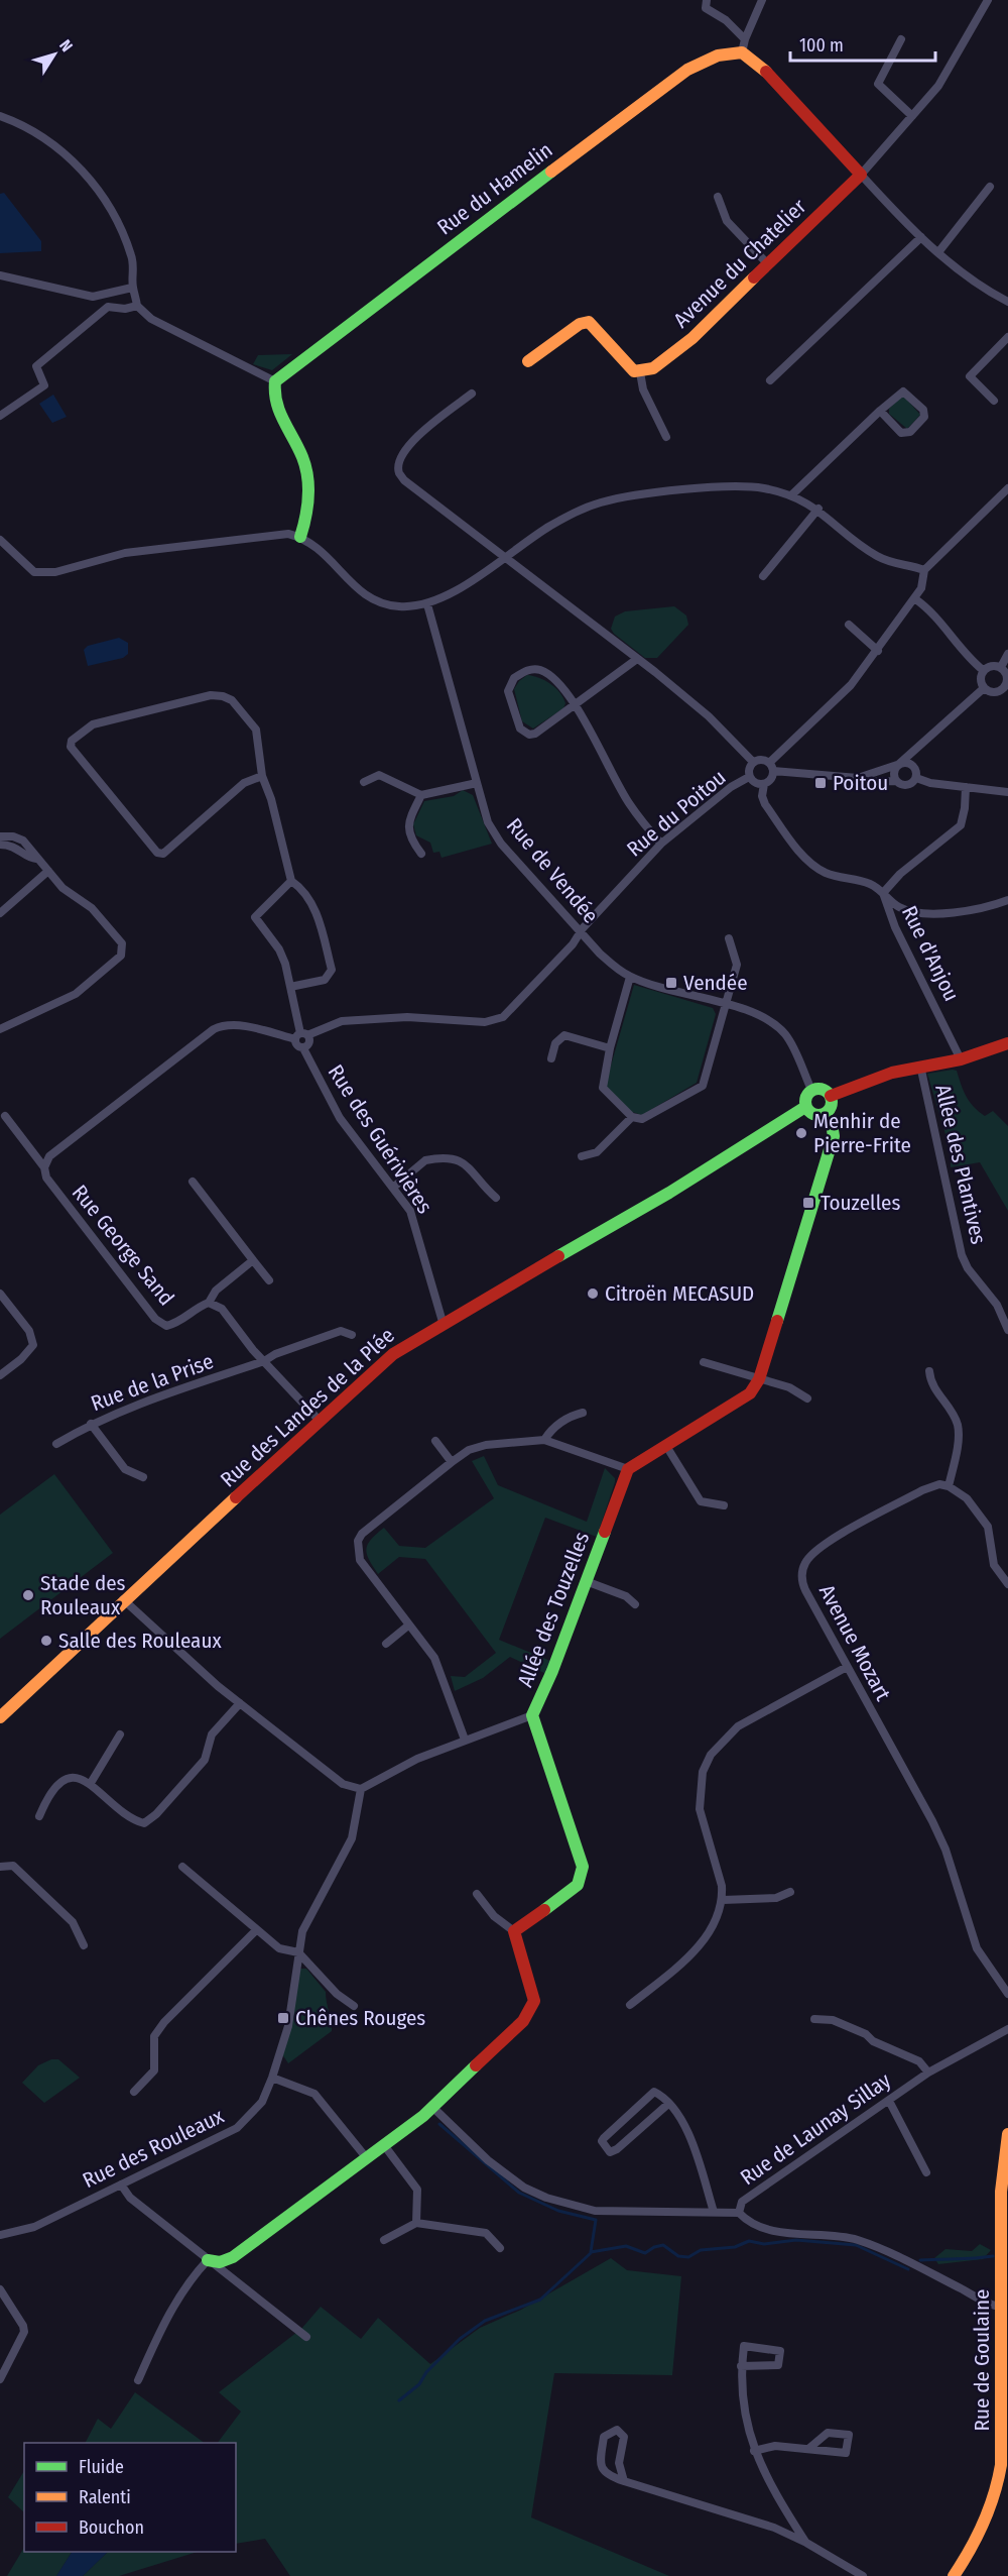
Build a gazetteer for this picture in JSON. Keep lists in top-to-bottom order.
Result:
{
  "streets": {
    "street": [
      "Rue du Hamelin",
      "Avenue du Chatelier",
      "Rue du Poitou",
      "Rue de Vendée",
      "Rue d'Anjou",
      "Rue des Guérivières",
      "Allée des Plantives",
      "Rue George Sand",
      "Rue de la Prise",
      "Rue des Landes de la Plée",
      "Allée des Touzelles",
      "Avenue Mozart",
      "Rue de Launay Sillay",
      "Rue des Rouleaux",
      "Rue de Goulaine"
    ]
  },
  "crossings": [
    ["Rue du Poitou", "Rue de Vendée"],
    ["Rue de Vendée", "Rue des Landes de la Plée"],
    ["Rue des Guérivières", "Rue des Landes de la Plée"],
    ["Rue George Sand", "Rue de la Prise"],
    ["Rue de Launay Sillay", "Rue de Goulaine"]
  ],
  "places": {
    "transit": [
      "Poitou",
      "Vendée",
      "Touzelles",
      "Chênes Rouges"
    ],
    "other": [
      "Menhir de Pierre-Frite",
      "Citroën MECASUD",
      "Stade des Rouleaux",
      "Salle des Rouleaux"
    ]
  },
  "legend": ["Fluide", "Ralenti", "Bouchon"],
  "scale_bar": "100 m",
  "north": "top right"
}
